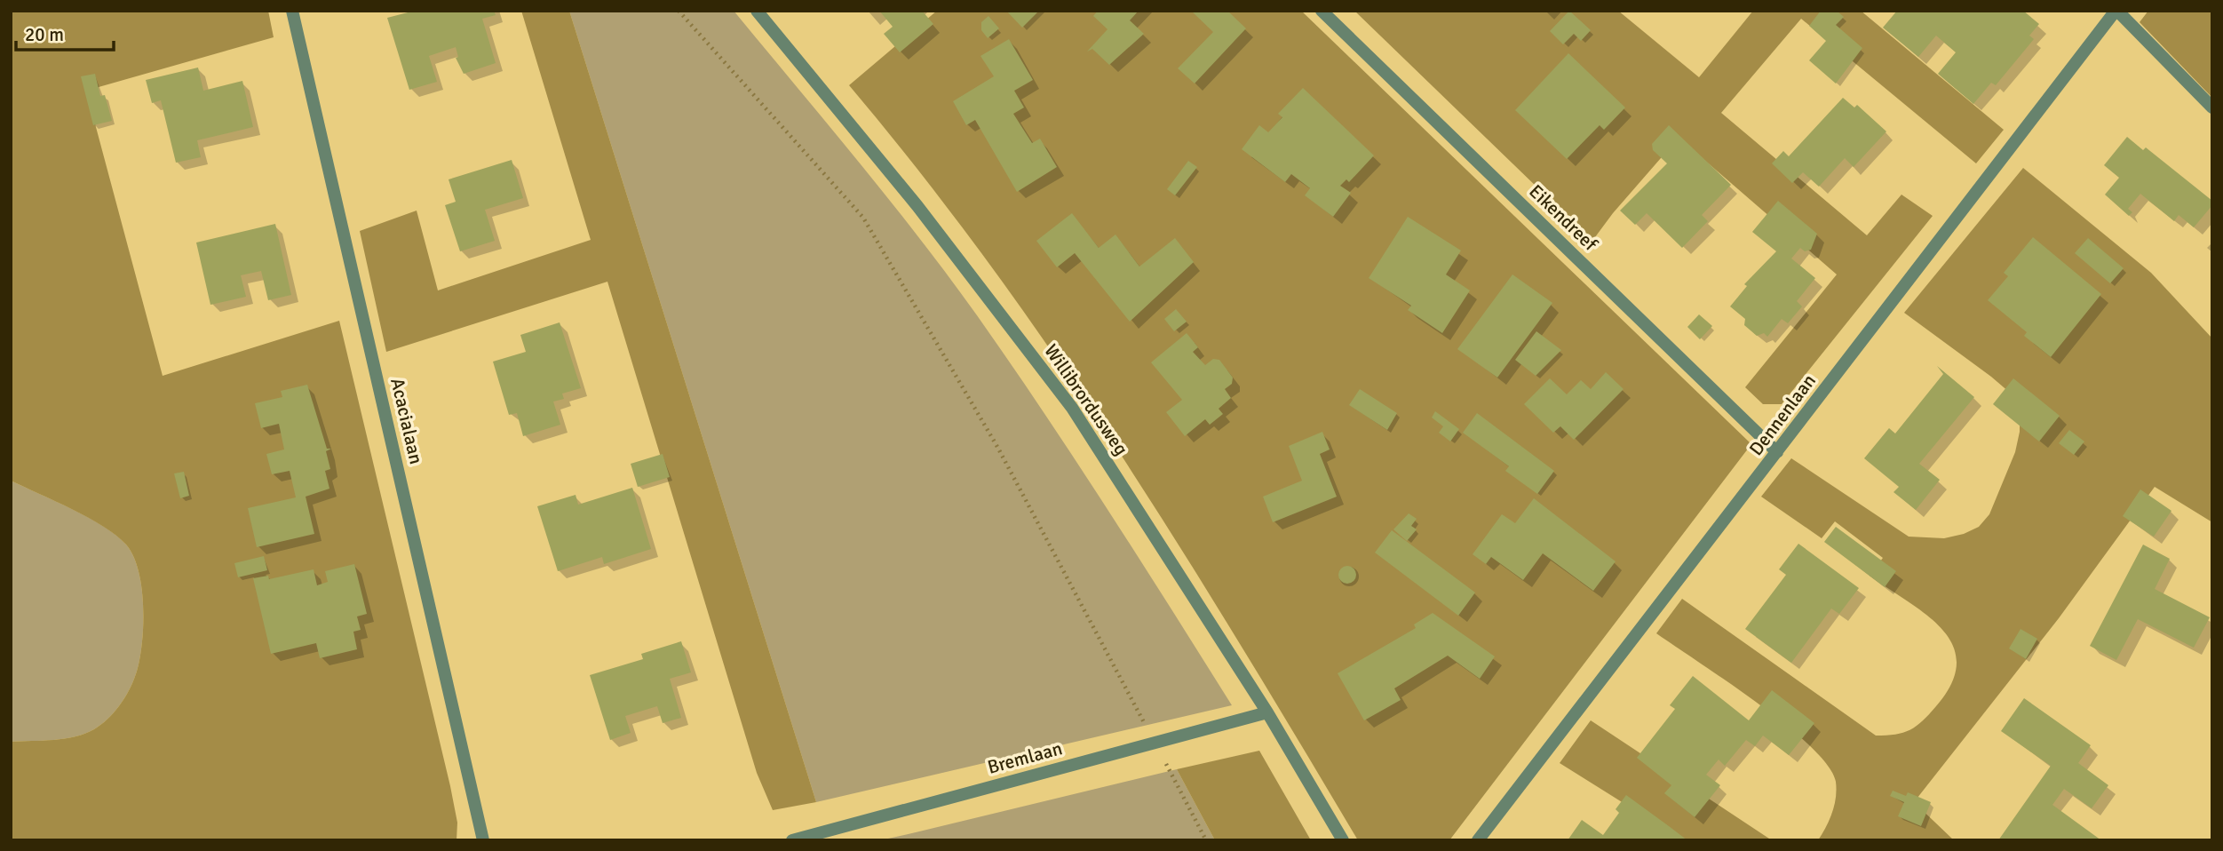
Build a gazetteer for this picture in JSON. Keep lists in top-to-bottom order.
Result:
{
  "streets": {
    "street": [
      "Eikendreef",
      "Willibrordusweg",
      "Dennenlaan",
      "Acacialaan",
      "Bremlaan"
    ]
  },
  "crossings": [
    ["Eikendreef", "Dennenlaan"],
    ["Willibrordusweg", "Bremlaan"]
  ],
  "scale_bar": "20 m"
}
